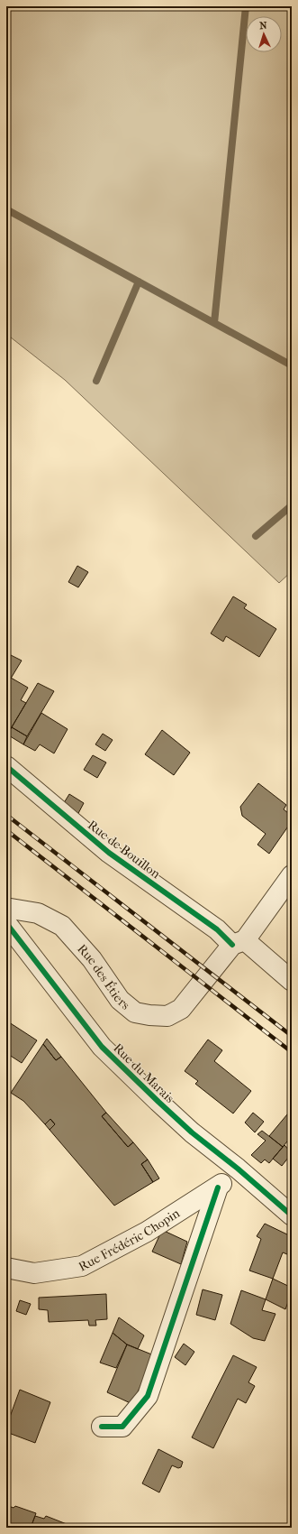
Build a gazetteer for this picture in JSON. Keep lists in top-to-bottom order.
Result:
{
  "streets": {
    "street": [
      "Rue de Bouillon",
      "Rue des Étiers",
      "Rue du Marais",
      "Rue Frédéric Chopin"
    ]
  },
  "crossings": [
    ["Rue de Bouillon", "Rue des Étiers"],
    ["Rue du Marais", "Rue Frédéric Chopin"]
  ],
  "north": "top"
}
